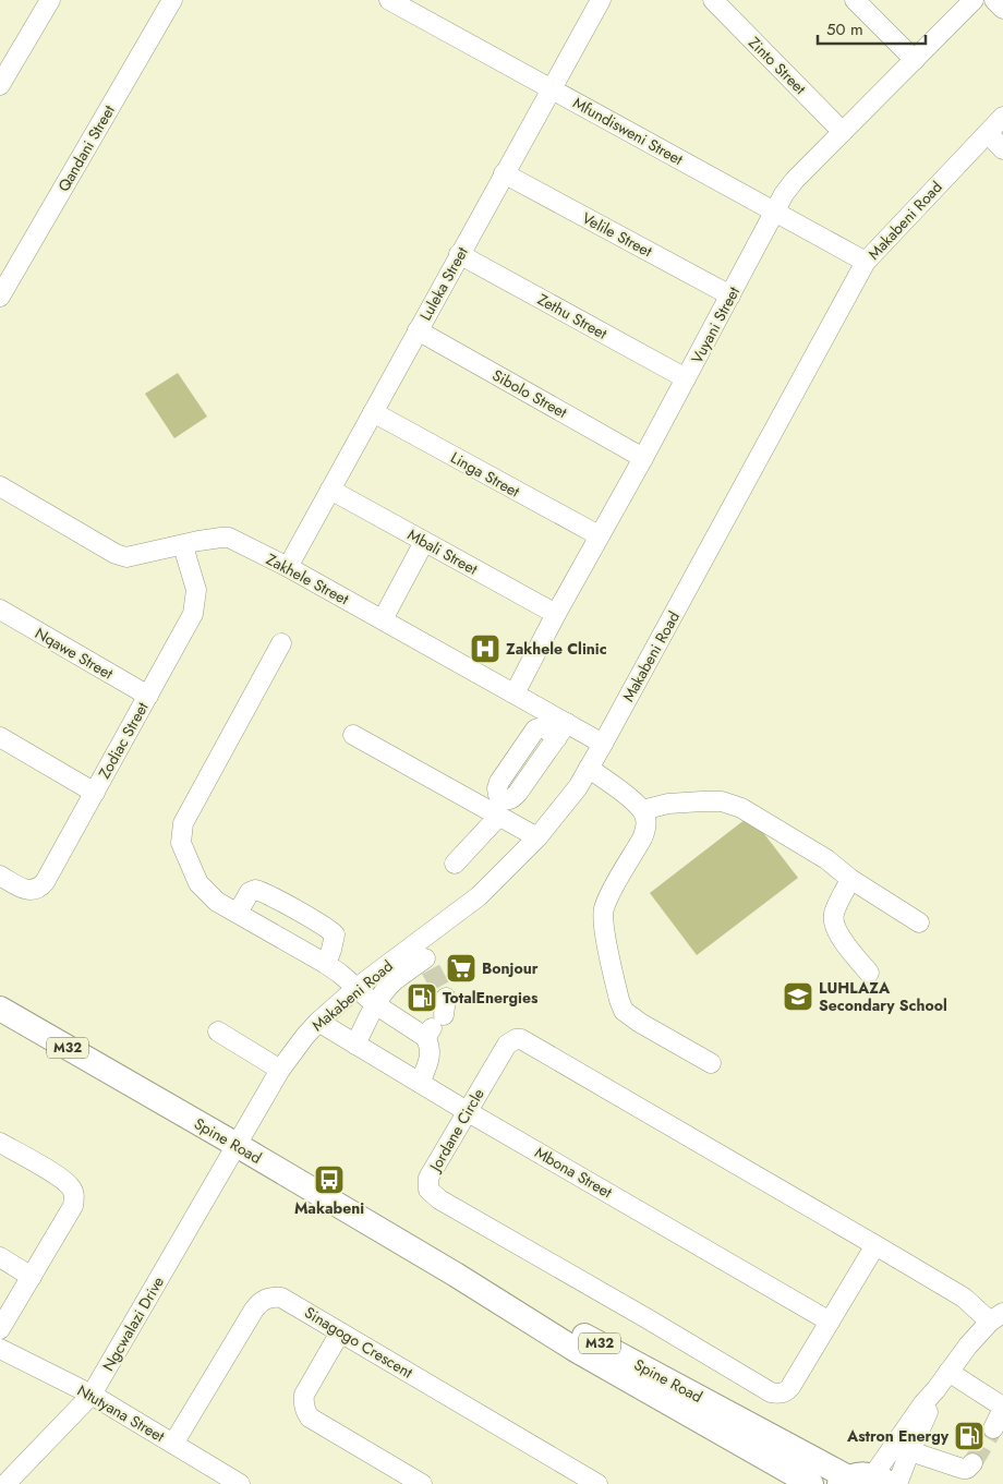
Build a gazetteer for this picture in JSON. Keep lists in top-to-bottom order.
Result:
{
  "streets": {
    "main road": ["M32", "Spine Road"],
    "street": [
      "Zinto Street",
      "Mfundisweni Street",
      "Qandani Street",
      "Makabeni Road",
      "Velile Street",
      "Luleka Street",
      "Zethu Street",
      "Vuyani Street",
      "Sibolo Street",
      "Linga Street",
      "Mbali Street",
      "Zakhele Street",
      "Nqawe Street",
      "Zodiac Street",
      "Jordane Circle",
      "Mbona Street",
      "Ngcwalazi Drive",
      "Sinagogo Crescent",
      "Ntutyana Street"
    ]
  },
  "crossings": [
    ["Zinto Street", "Vuyani Street"],
    ["Mfundisweni Street", "Makabeni Road"],
    ["Mfundisweni Street", "Luleka Street"],
    ["Mfundisweni Street", "Vuyani Street"],
    ["Makabeni Road", "Zakhele Street"],
    ["Makabeni Road", "Spine Road"],
    ["Makabeni Road", "Mbona Street"],
    ["Makabeni Road", "Ngcwalazi Drive"],
    ["Velile Street", "Luleka Street"],
    ["Velile Street", "Vuyani Street"],
    ["Luleka Street", "Zethu Street"],
    ["Luleka Street", "Sibolo Street"],
    ["Luleka Street", "Linga Street"],
    ["Luleka Street", "Mbali Street"],
    ["Luleka Street", "Zakhele Street"],
    ["Zethu Street", "Vuyani Street"],
    ["Vuyani Street", "Sibolo Street"],
    ["Vuyani Street", "Linga Street"],
    ["Vuyani Street", "Mbali Street"],
    ["Vuyani Street", "Zakhele Street"],
    ["Zakhele Street", "Zodiac Street"],
    ["Nqawe Street", "Zodiac Street"],
    ["Jordane Circle", "Mbona Street"],
    ["Spine Road", "Ngcwalazi Drive"],
    ["Ngcwalazi Drive", "Ntutyana Street"],
    ["Sinagogo Crescent", "Ntutyana Street"]
  ],
  "places": {
    "hospital": ["Zakhele Clinic"],
    "supermarket": ["Bonjour"],
    "school or university": ["LUHLAZA Secondary School"],
    "fuel station": ["TotalEnergies", "Astron Energy"],
    "bus stop": ["Makabeni"]
  },
  "scale_bar": "50 m"
}
